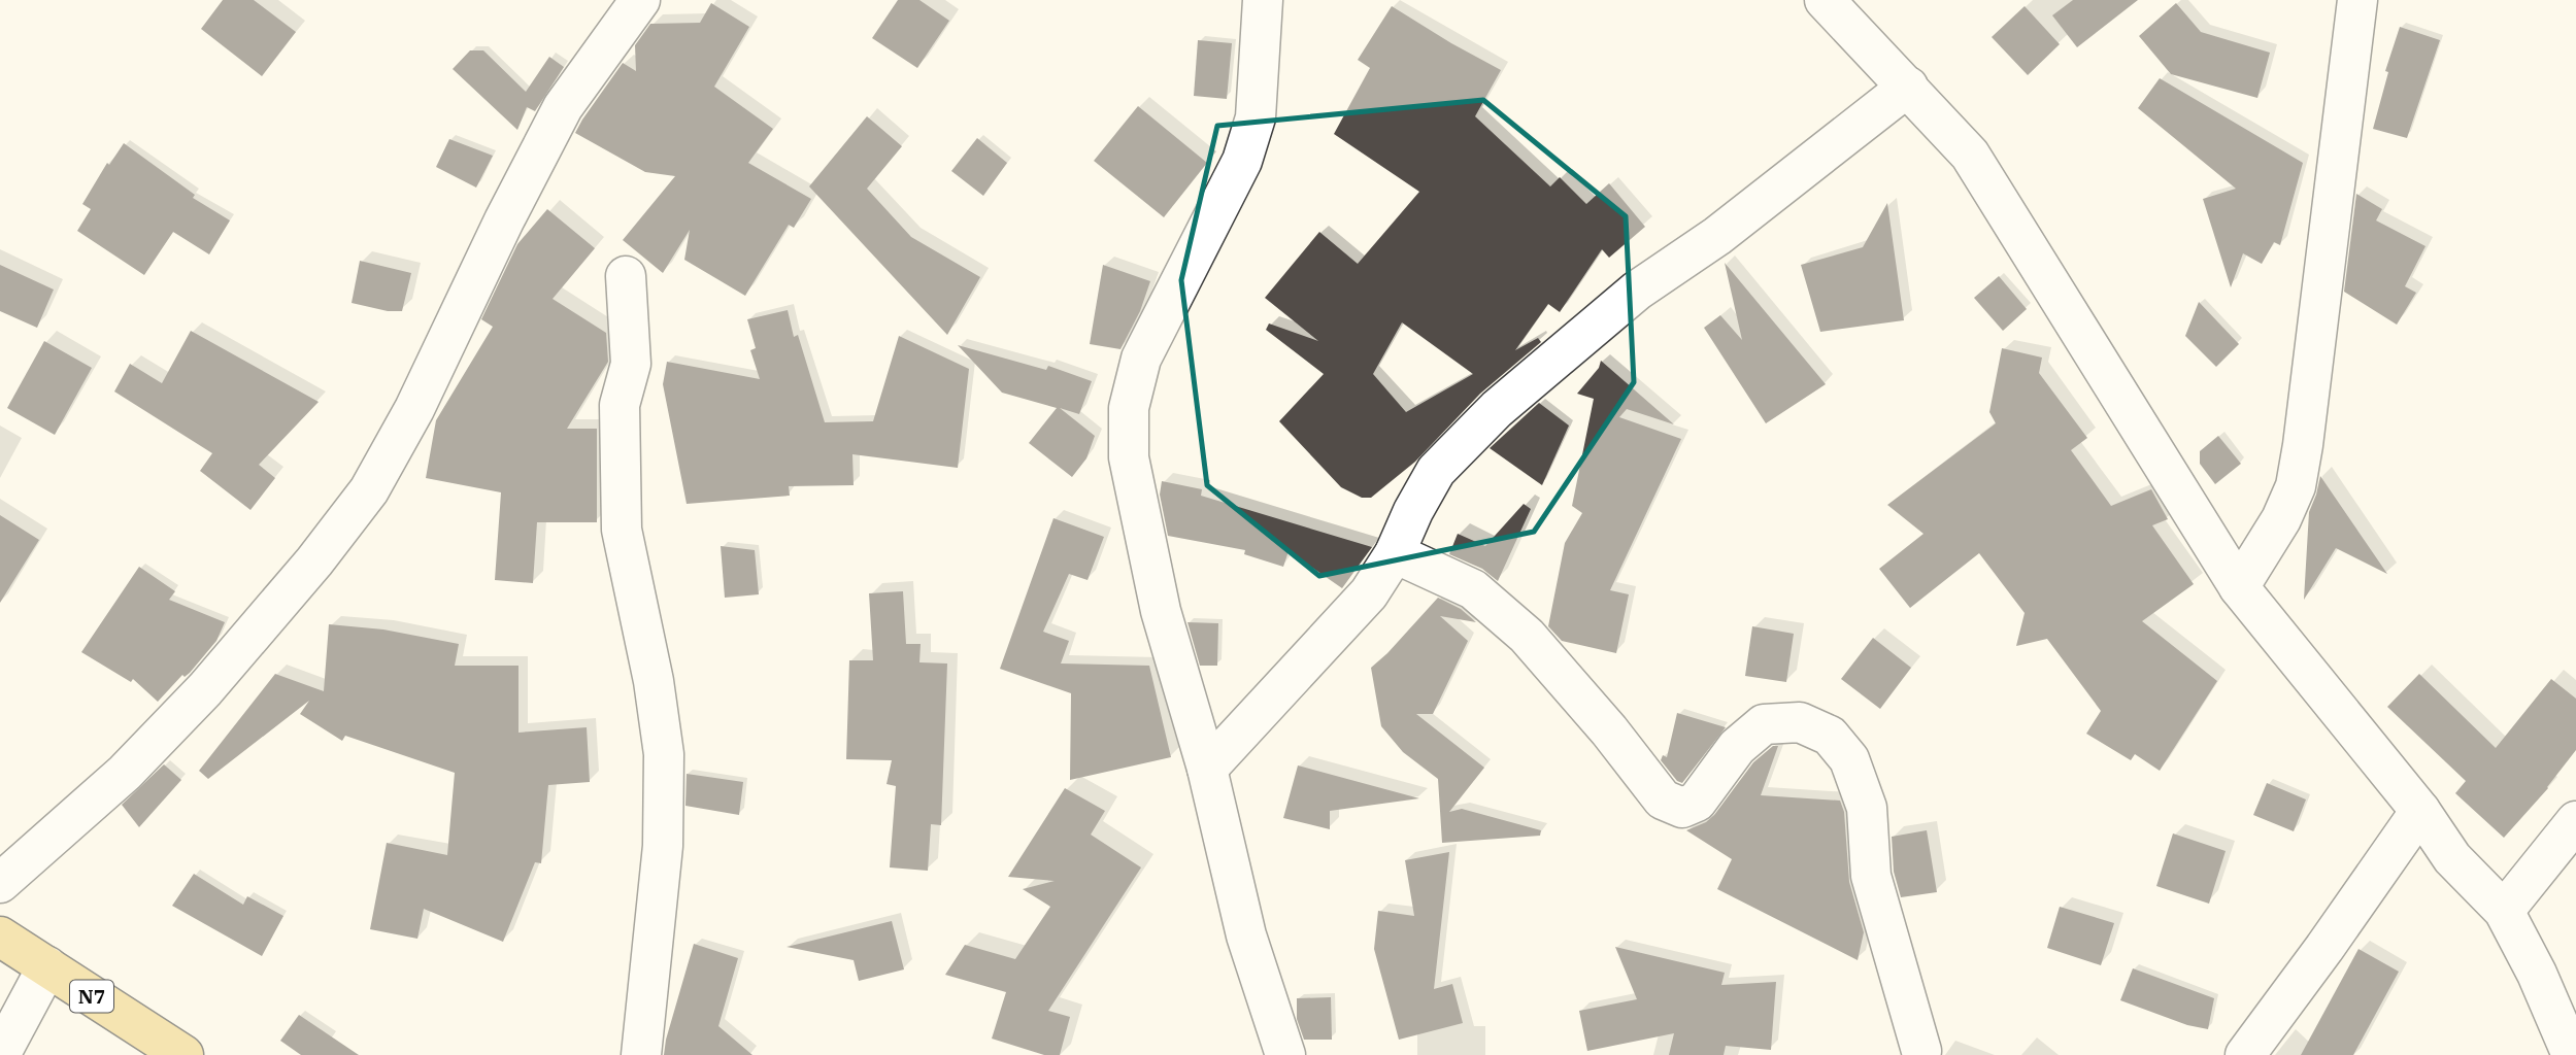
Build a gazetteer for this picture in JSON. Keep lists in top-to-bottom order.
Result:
{
  "streets": {
    "main road": ["N7"]
  }
}
